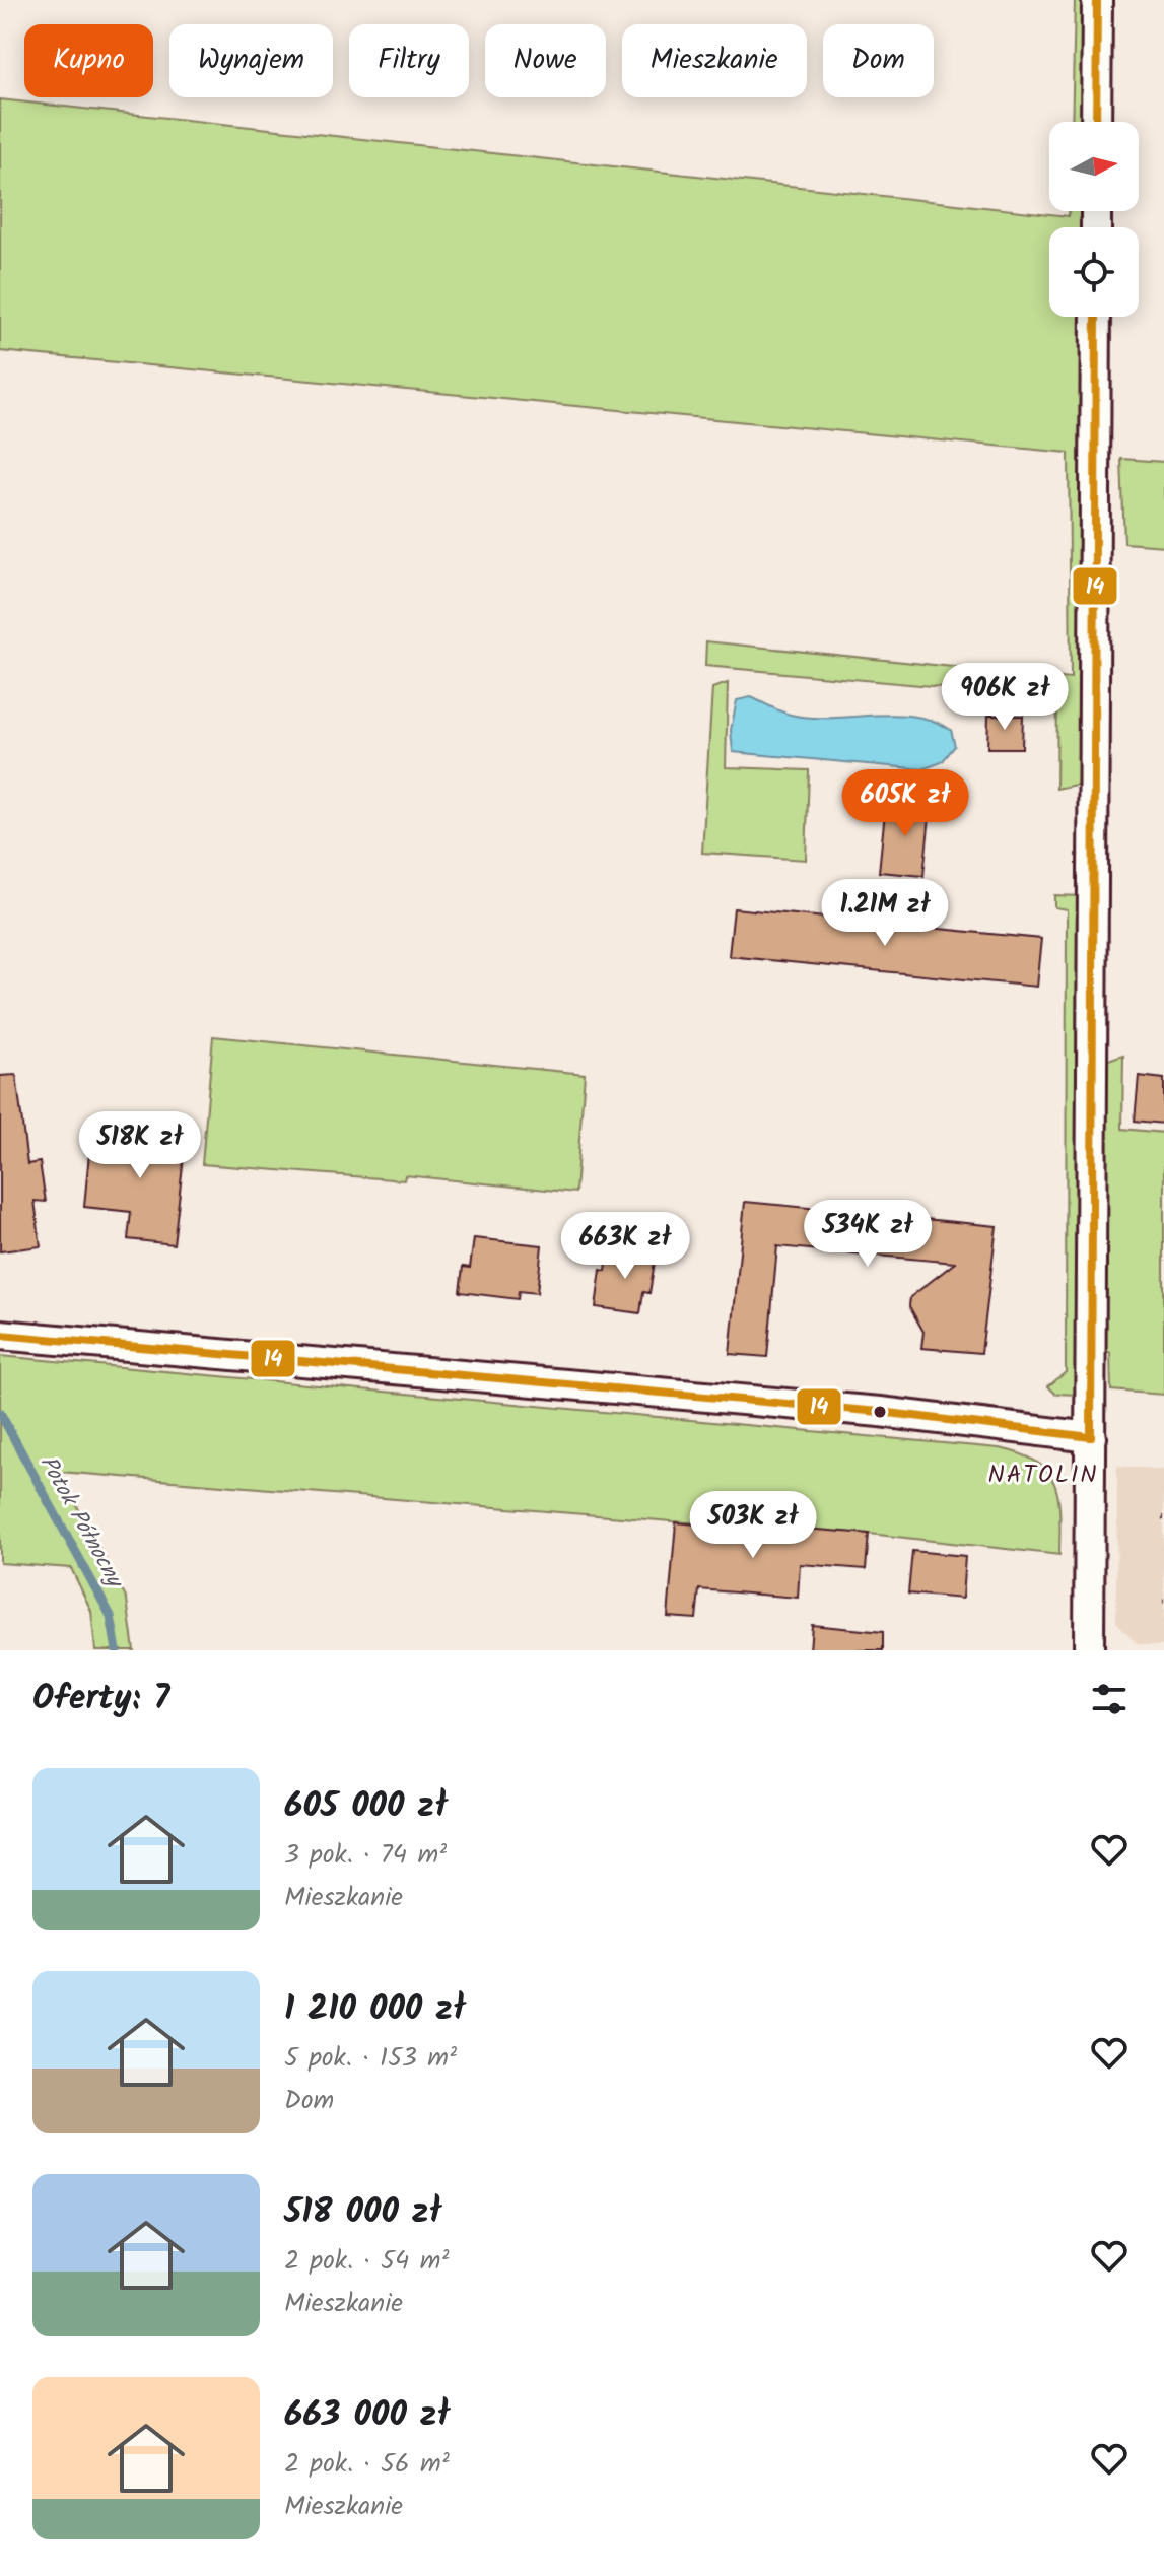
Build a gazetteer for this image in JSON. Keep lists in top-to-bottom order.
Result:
{
  "districts": ["NATOLIN"],
  "water": ["Potok Północny"],
  "lines": ["transit line 14"],
  "north": "right",
  "page": {
    "chip": [
      "Kupno",
      "Wynajem",
      "Filtry",
      "Nowe",
      "Mieszkanie",
      "Dom"
    ],
    "price": [
      "906K zł",
      "605K zł",
      "1.21M zł",
      "518K zł",
      "534K zł",
      "663K zł",
      "503K zł"
    ],
    "heading": "Oferty: 7",
    "list": [
      {
        "name": "605 000 zł",
        "note": "3 pok. · 74 m² · Mieszkanie"
      },
      {
        "name": "1 210 000 zł",
        "note": "5 pok. · 153 m² · Dom"
      },
      {
        "name": "518 000 zł",
        "note": "2 pok. · 54 m² · Mieszkanie"
      },
      {
        "name": "663 000 zł",
        "note": "2 pok. · 56 m² · Mieszkanie"
      }
    ]
  }
}
